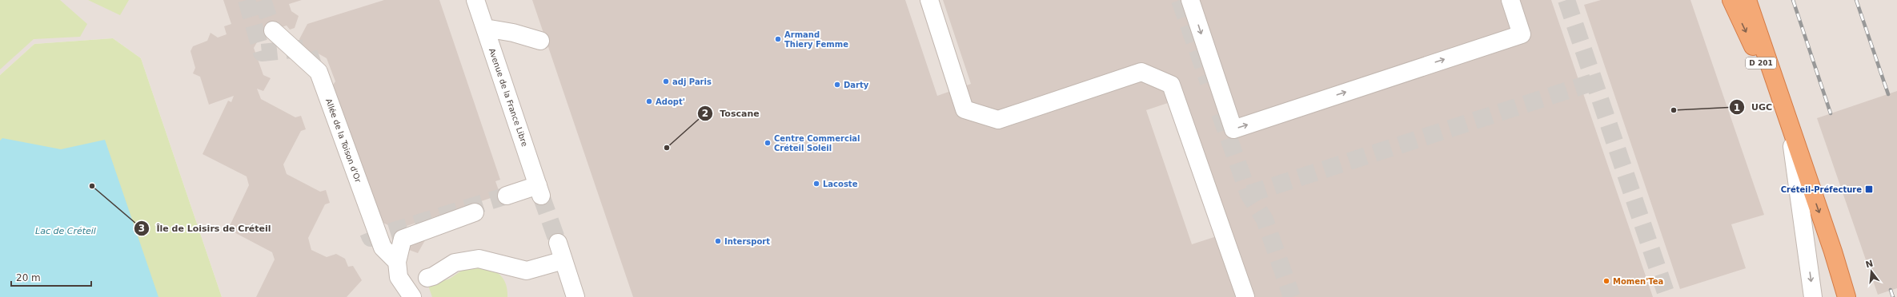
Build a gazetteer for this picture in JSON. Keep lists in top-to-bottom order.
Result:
{
  "streets": {
    "highway": ["D 201"],
    "street": ["Avenue de la France Libre", "Allée de la Toison d'Or"]
  },
  "water": ["Lac de Créteil"],
  "places": {
    "other": [
      "Armand Thiery Femme",
      "adj Paris",
      "Darty",
      "Adopt'",
      "UGC",
      "Centre Commercial Créteil Soleil",
      "Toscane",
      "Lacoste",
      "Île de Loisirs de Créteil",
      "Intersport",
      "Momen'Tea"
    ],
    "transit": ["Créteil-Préfecture"]
  },
  "scale_bar": "20 m",
  "north": "top"
}
